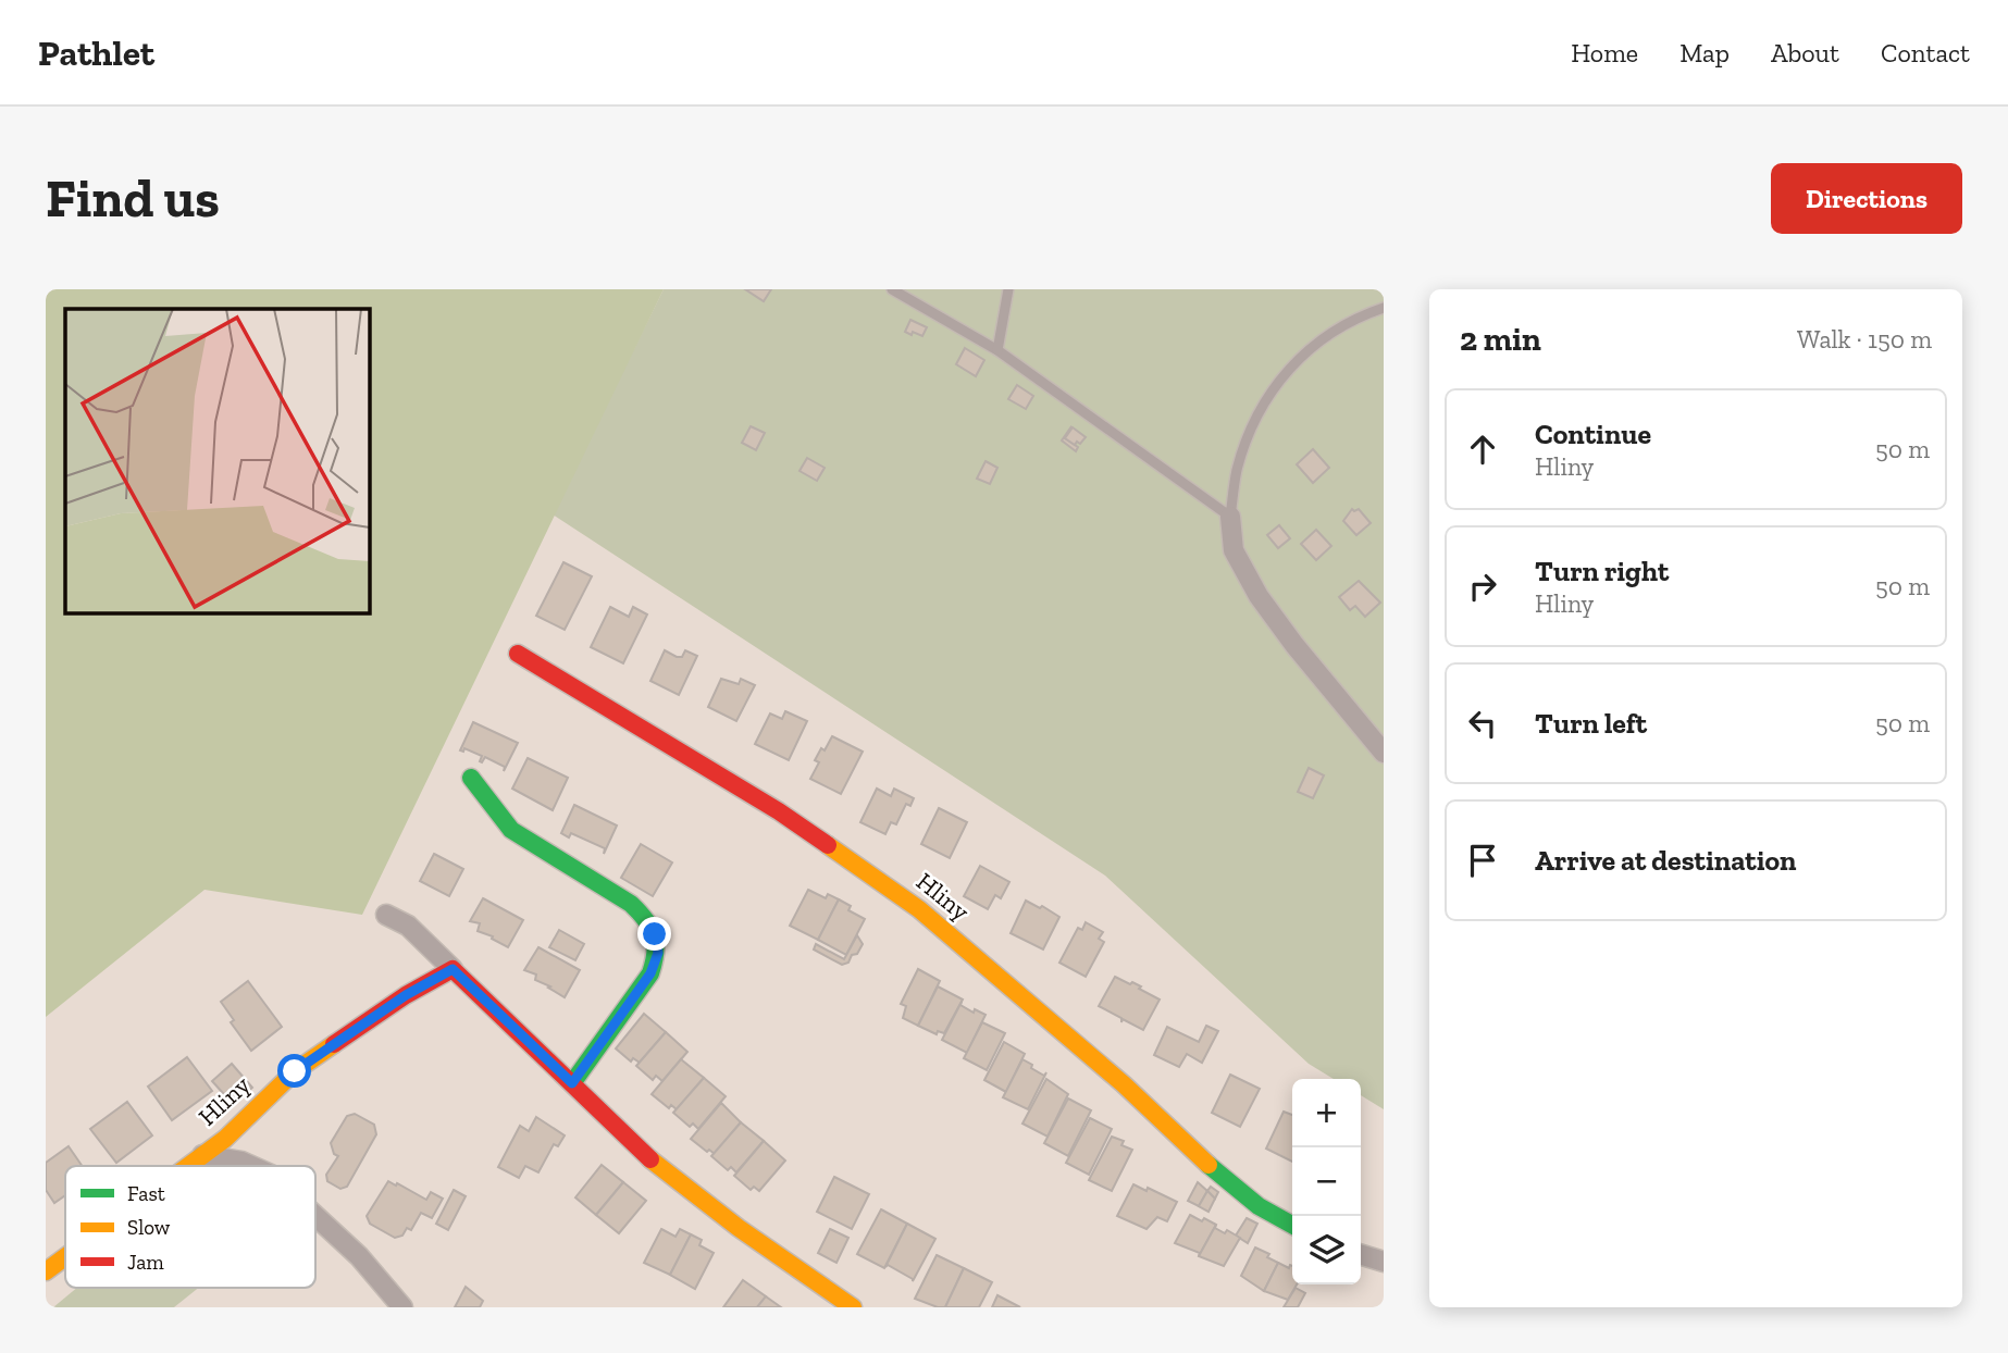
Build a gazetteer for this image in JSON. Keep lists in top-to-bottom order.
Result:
{
  "streets": {
    "street": ["Hliny"]
  },
  "legend": ["Fast", "Slow", "Jam"],
  "page": {
    "header": "Pathlet",
    "nav": [
      "Home",
      "Map",
      "About",
      "Contact"
    ],
    "buttons": "Directions",
    "title": "Find us",
    "heading": ["2 min", "Walk · 150 m"],
    "list": [
      ["Continue", "Hliny", "50 m"],
      ["Turn right", "Hliny", "50 m"],
      ["Turn left", "50 m"],
      "Arrive at destination"
    ],
    "map_buttons": ["+", "−"]
  }
}
